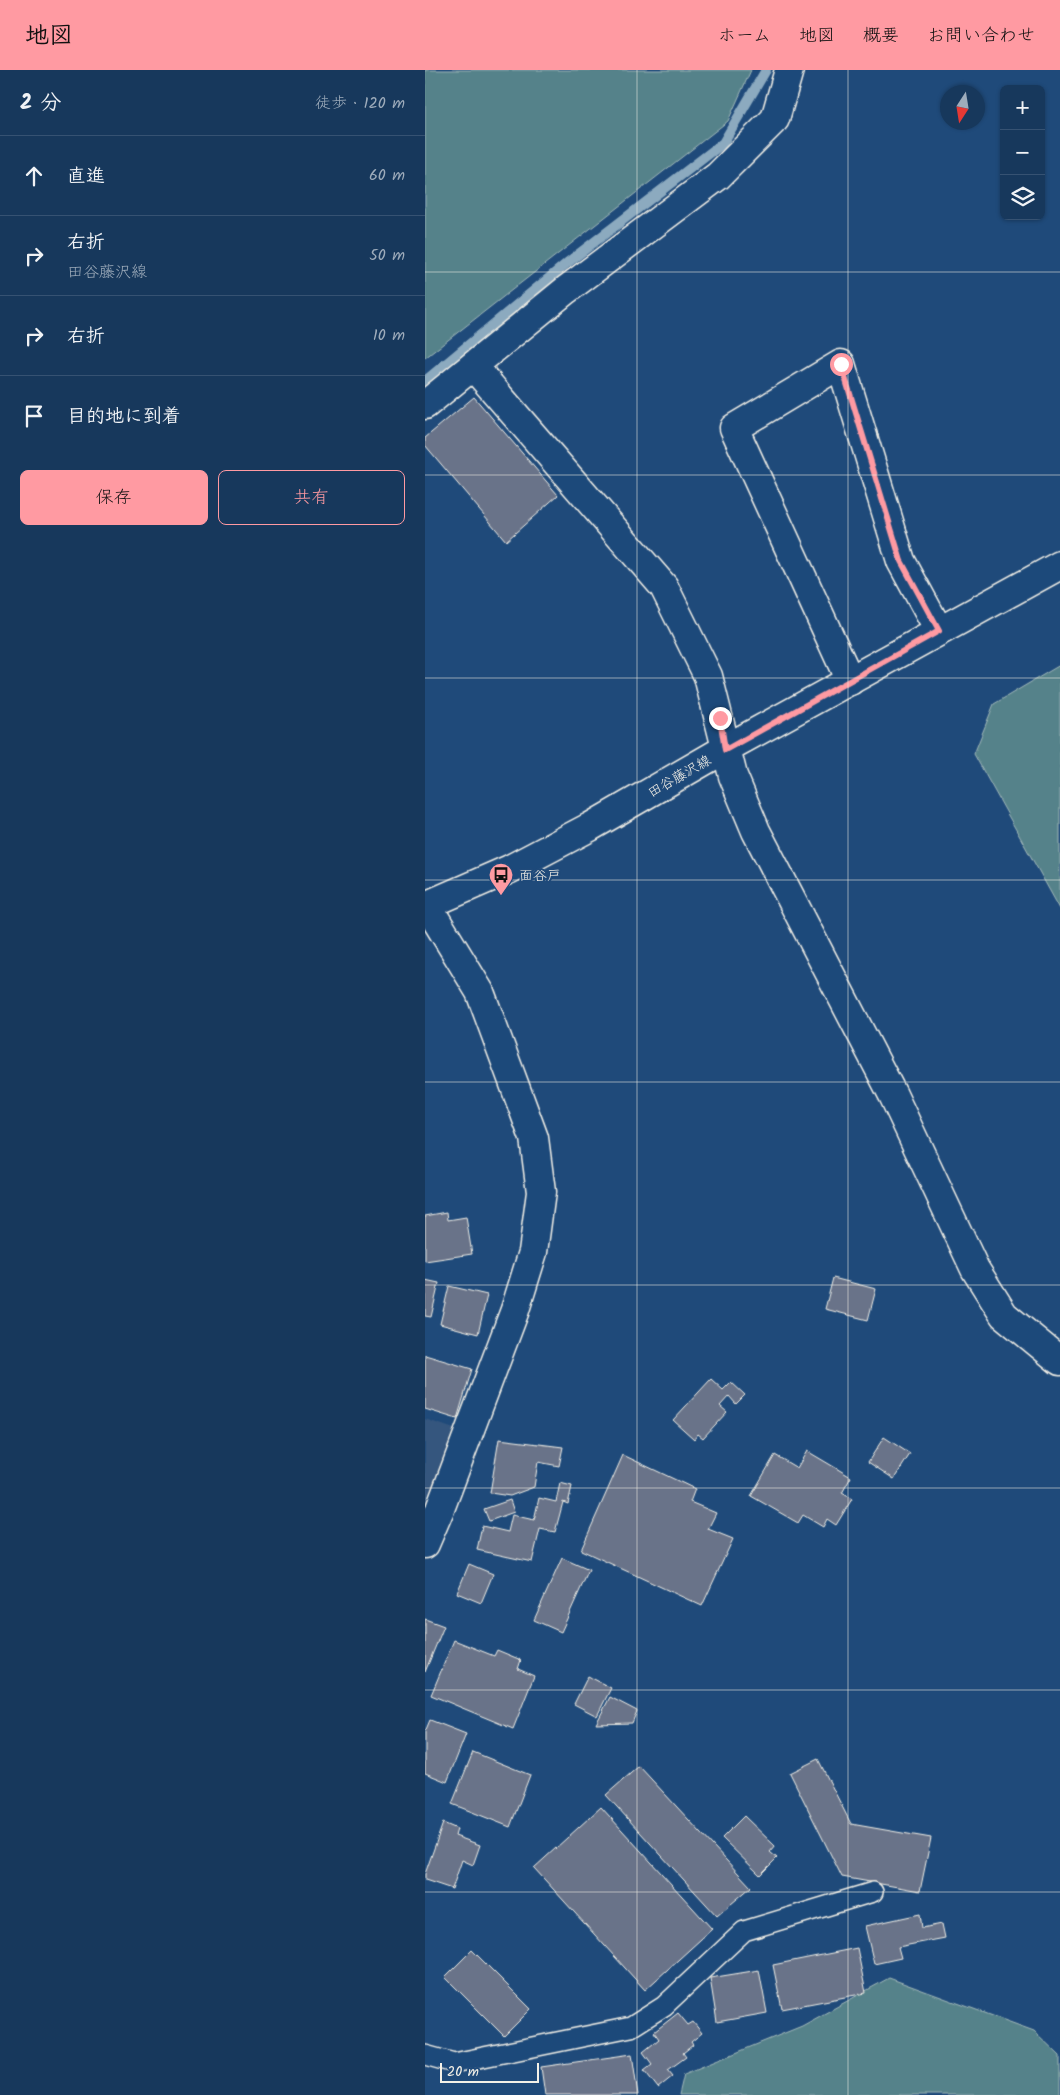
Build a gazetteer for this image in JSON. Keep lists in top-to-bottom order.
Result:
{
  "streets": {
    "street": ["田谷藤沢線"]
  },
  "places": {
    "bus stop": ["面谷戸"]
  },
  "scale_bar": "20 m",
  "north": "bottom",
  "page": {
    "header": "地図",
    "nav": [
      "ホーム",
      "地図",
      "概要",
      "お問い合わせ"
    ],
    "heading": ["2 分", "徒歩 · 120 m"],
    "map_buttons": ["+", "−"],
    "list": [
      ["直進", "60 m"],
      ["右折", "田谷藤沢線", "50 m"],
      ["右折", "10 m"],
      "目的地に到着"
    ],
    "buttons": ["保存", "共有"],
    "scale": "20 m"
  }
}
